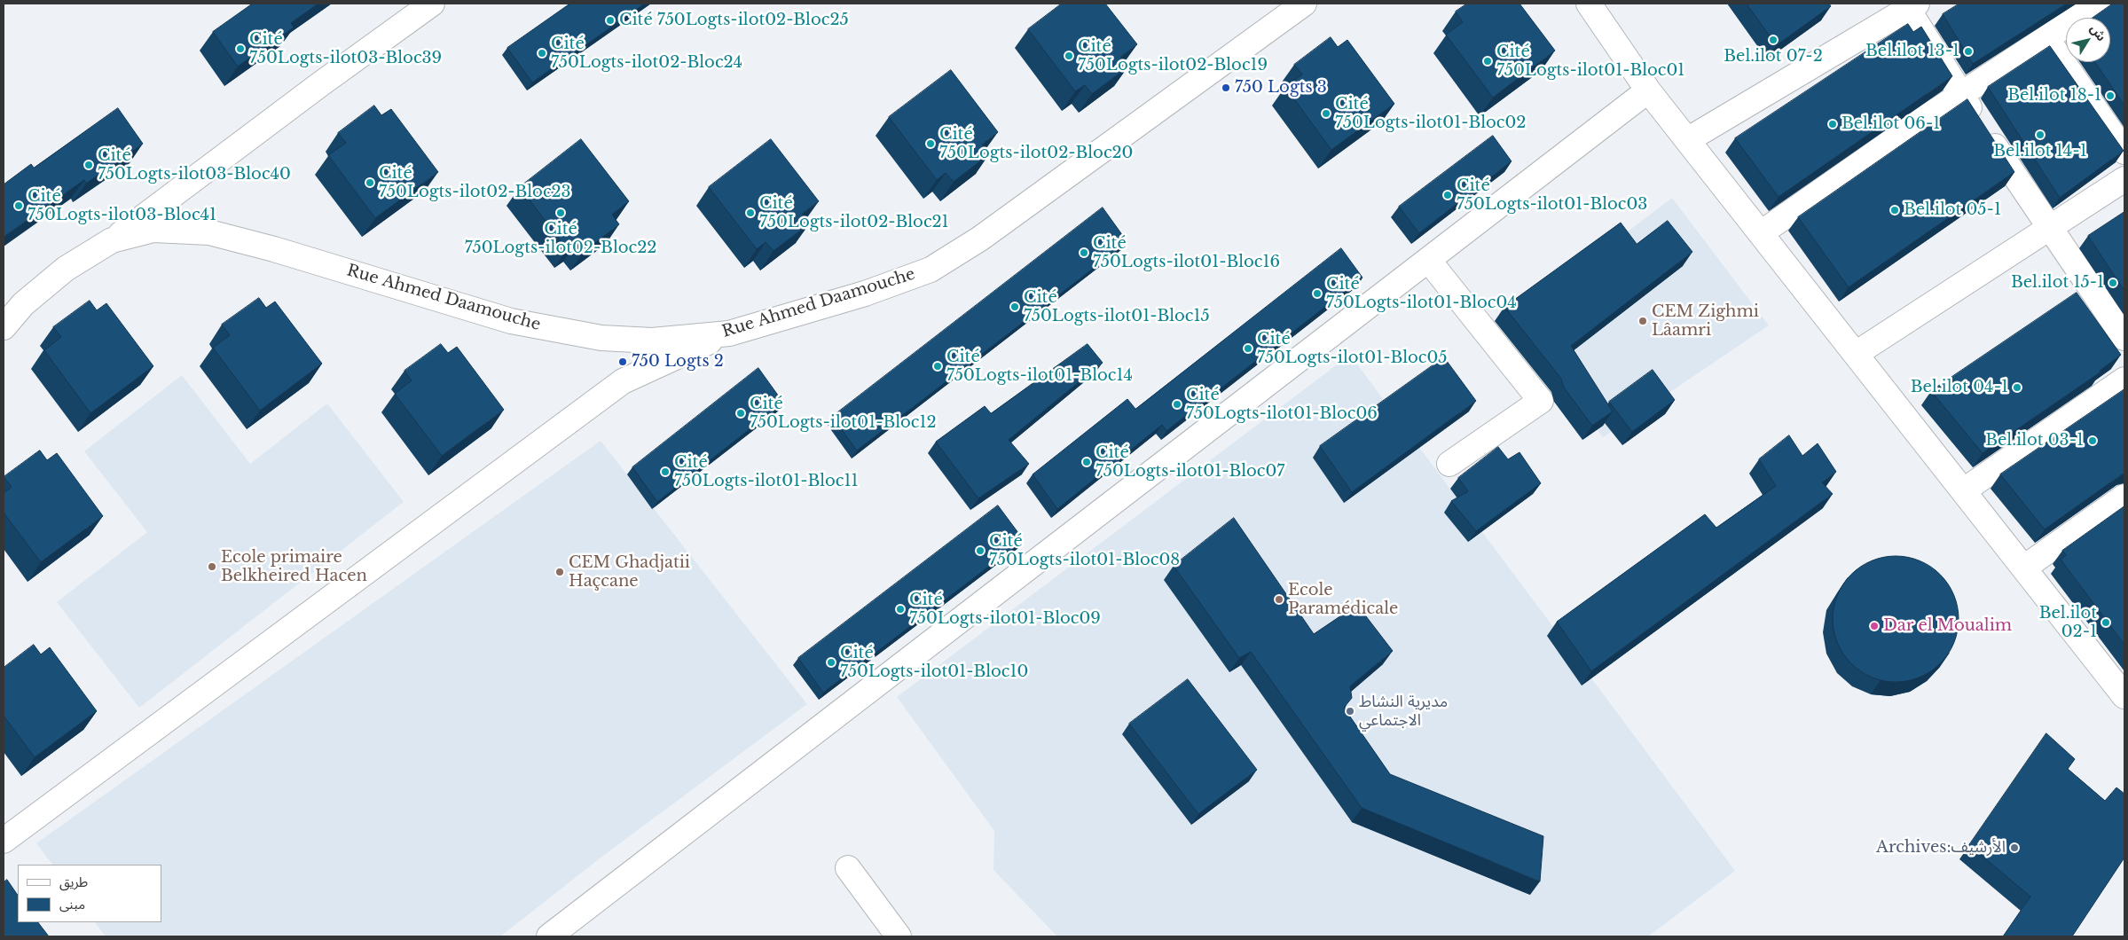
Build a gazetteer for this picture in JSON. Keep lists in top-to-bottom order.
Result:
{
  "streets": {
    "street": ["Rue Ahmed Daamouche"]
  },
  "places": [
    "Cité 750Logts-ilot02-Bloc25",
    "Bel.ilot 07-2",
    "Cité 750Logts-ilot03-Bloc39",
    "Bel.ilot 13-1",
    "Cité 750Logts-ilot02-Bloc24",
    "Cité 750Logts-ilot02-Bloc19",
    "Cité 750Logts-ilot01-Bloc01",
    "750 Logts 3",
    "Bel.ilot 18-1",
    "Cité 750Logts-ilot01-Bloc02",
    "Bel.ilot 06-1",
    "Bel.ilot 14-1",
    "Cité 750Logts-ilot02-Bloc20",
    "Cité 750Logts-ilot03-Bloc40",
    "Cité 750Logts-ilot02-Bloc23",
    "Cité 750Logts-ilot01-Bloc03",
    "Cité 750Logts-ilot03-Bloc41",
    "Bel.ilot 05-1",
    "Cité 750Logts-ilot02-Bloc22",
    "Cité 750Logts-ilot02-Bloc21",
    "Cité 750Logts-ilot01-Bloc16",
    "Bel.ilot 15-1",
    "Cité 750Logts-ilot01-Bloc04",
    "Cité 750Logts-ilot01-Bloc15",
    "CEM Zighmi Lâamri",
    "Cité 750Logts-ilot01-Bloc05",
    "750 Logts 2",
    "Cité 750Logts-ilot01-Bloc14",
    "Bel.ilot 04-1",
    "Cité 750Logts-ilot01-Bloc06",
    "Cité 750Logts-ilot01-Bloc12",
    "Bel.ilot 03-1",
    "Cité 750Logts-ilot01-Bloc07",
    "Cité 750Logts-ilot01-Bloc11",
    "Cité 750Logts-ilot01-Bloc08",
    "Ecole primaire Belkheired Hacen",
    "CEM Ghadjatii Haçcane",
    "Ecole Paramédicale",
    "Cité 750Logts-ilot01-Bloc09",
    "Bel.ilot 02-1",
    "Dar el Moualim",
    "Cité 750Logts-ilot01-Bloc10",
    "مديرية النشاط الاجتماعي",
    "Archives:الأرشيف"
  ],
  "legend": ["طريق", "مبنى"],
  "north": "top right"
}
